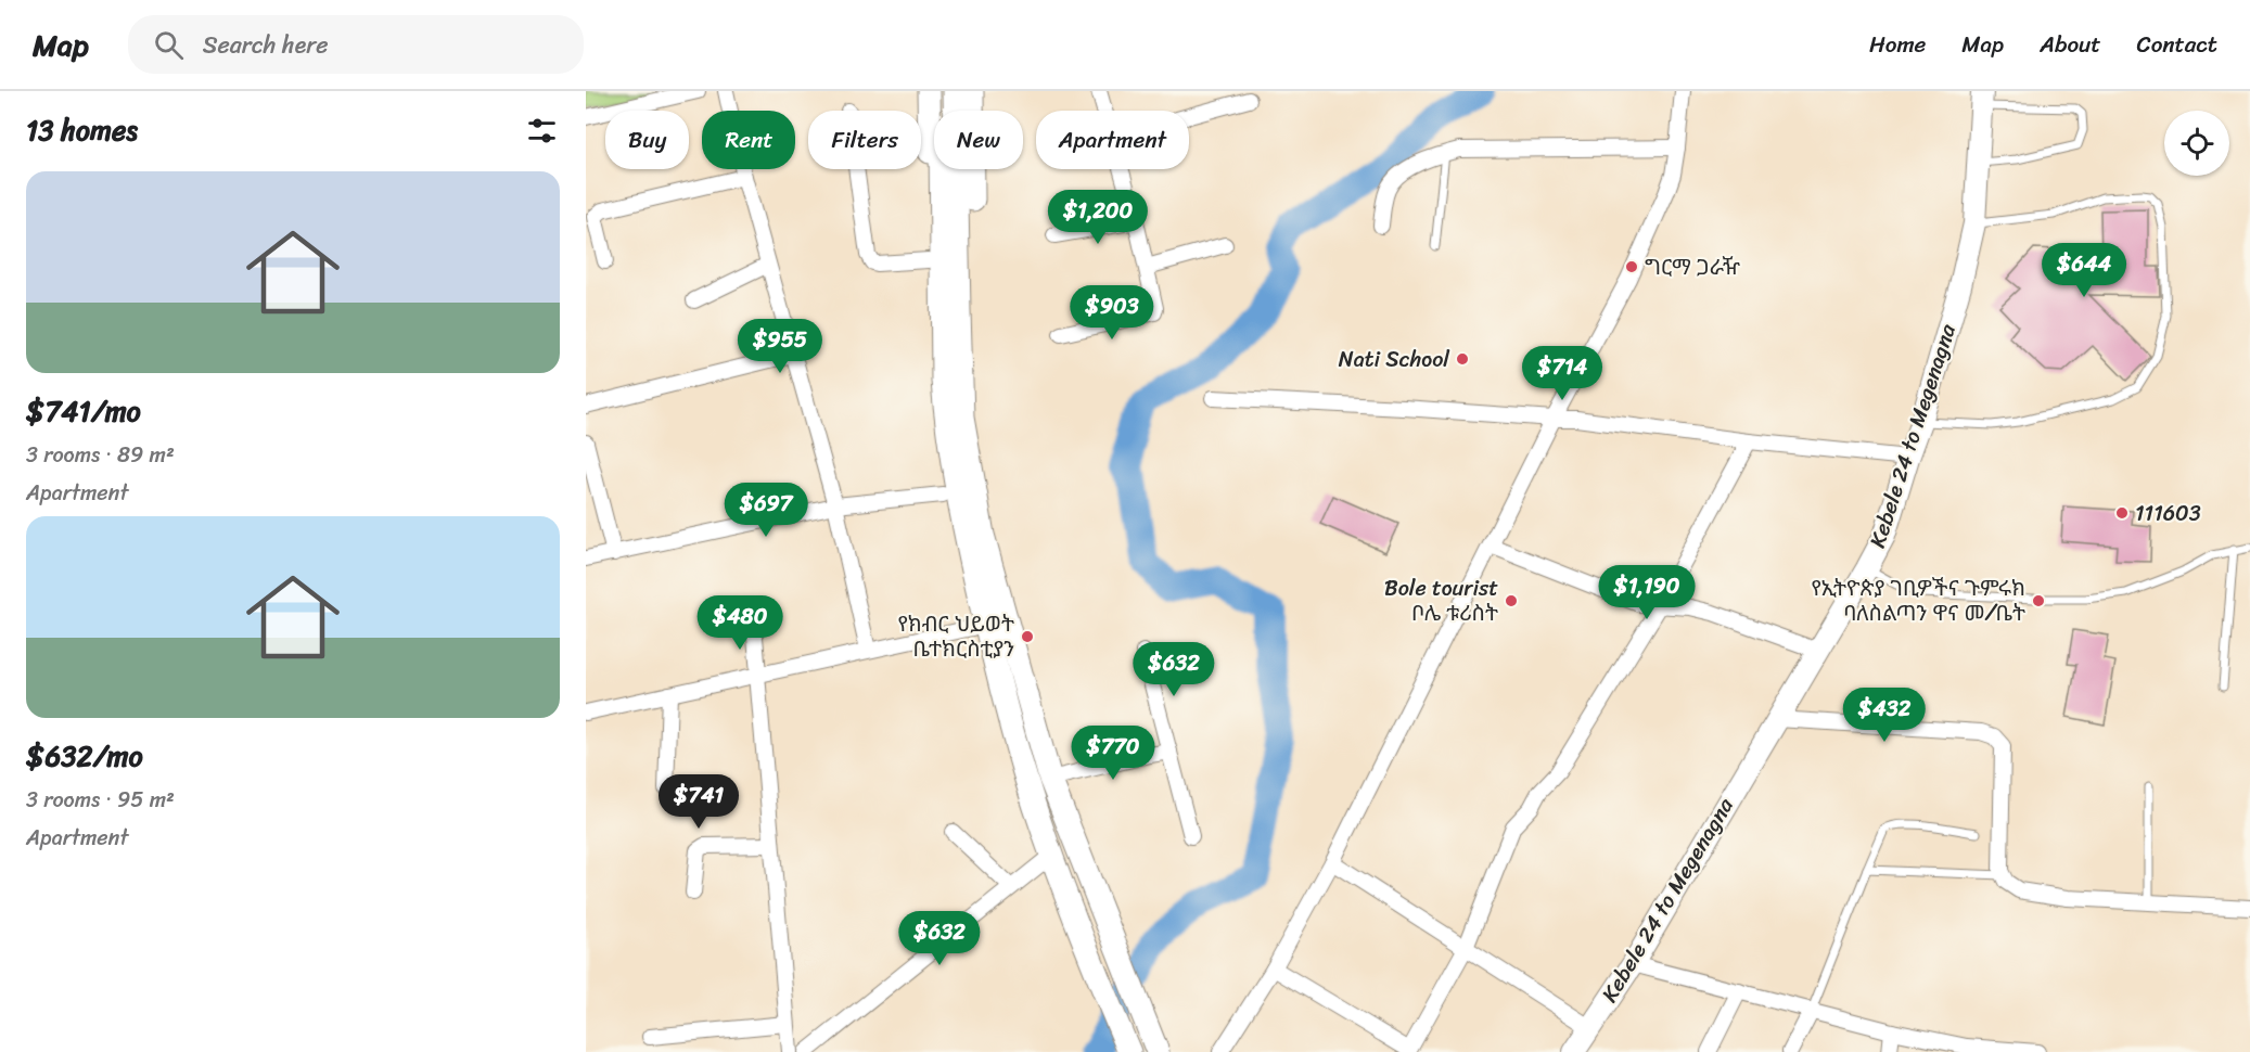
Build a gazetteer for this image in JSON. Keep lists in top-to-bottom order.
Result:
{
  "streets": {
    "main road": ["Kebele 24 to Megenagna"]
  },
  "places": [
    "ግርማ ጋራዥ",
    "Nati School",
    "111603",
    "Bole tourist ቦሌ ቱሪስት",
    "የኢትዮጵያ ገቢዎችና ጉምሩክ ባለስልጣን ዋና መ/ቤት",
    "የክብር ህይወት ቤተክርስቲያን"
  ],
  "page": {
    "header": "Map",
    "search": "Search here",
    "nav": [
      "Home",
      "Map",
      "About",
      "Contact"
    ],
    "heading": "13 homes",
    "chip": [
      "Buy",
      "Rent",
      "Filters",
      "New",
      "Apartment"
    ],
    "list": [
      {
        "name": "$741/mo",
        "note": "3 rooms · 89 m² · Apartment"
      },
      {
        "name": "$632/mo",
        "note": "3 rooms · 95 m² · Apartment"
      }
    ],
    "price": [
      "$1,200",
      "$644",
      "$903",
      "$955",
      "$714",
      "$697",
      "$1,190",
      "$480",
      "$632",
      "$432",
      "$770",
      "$741",
      "$632"
    ]
  }
}
